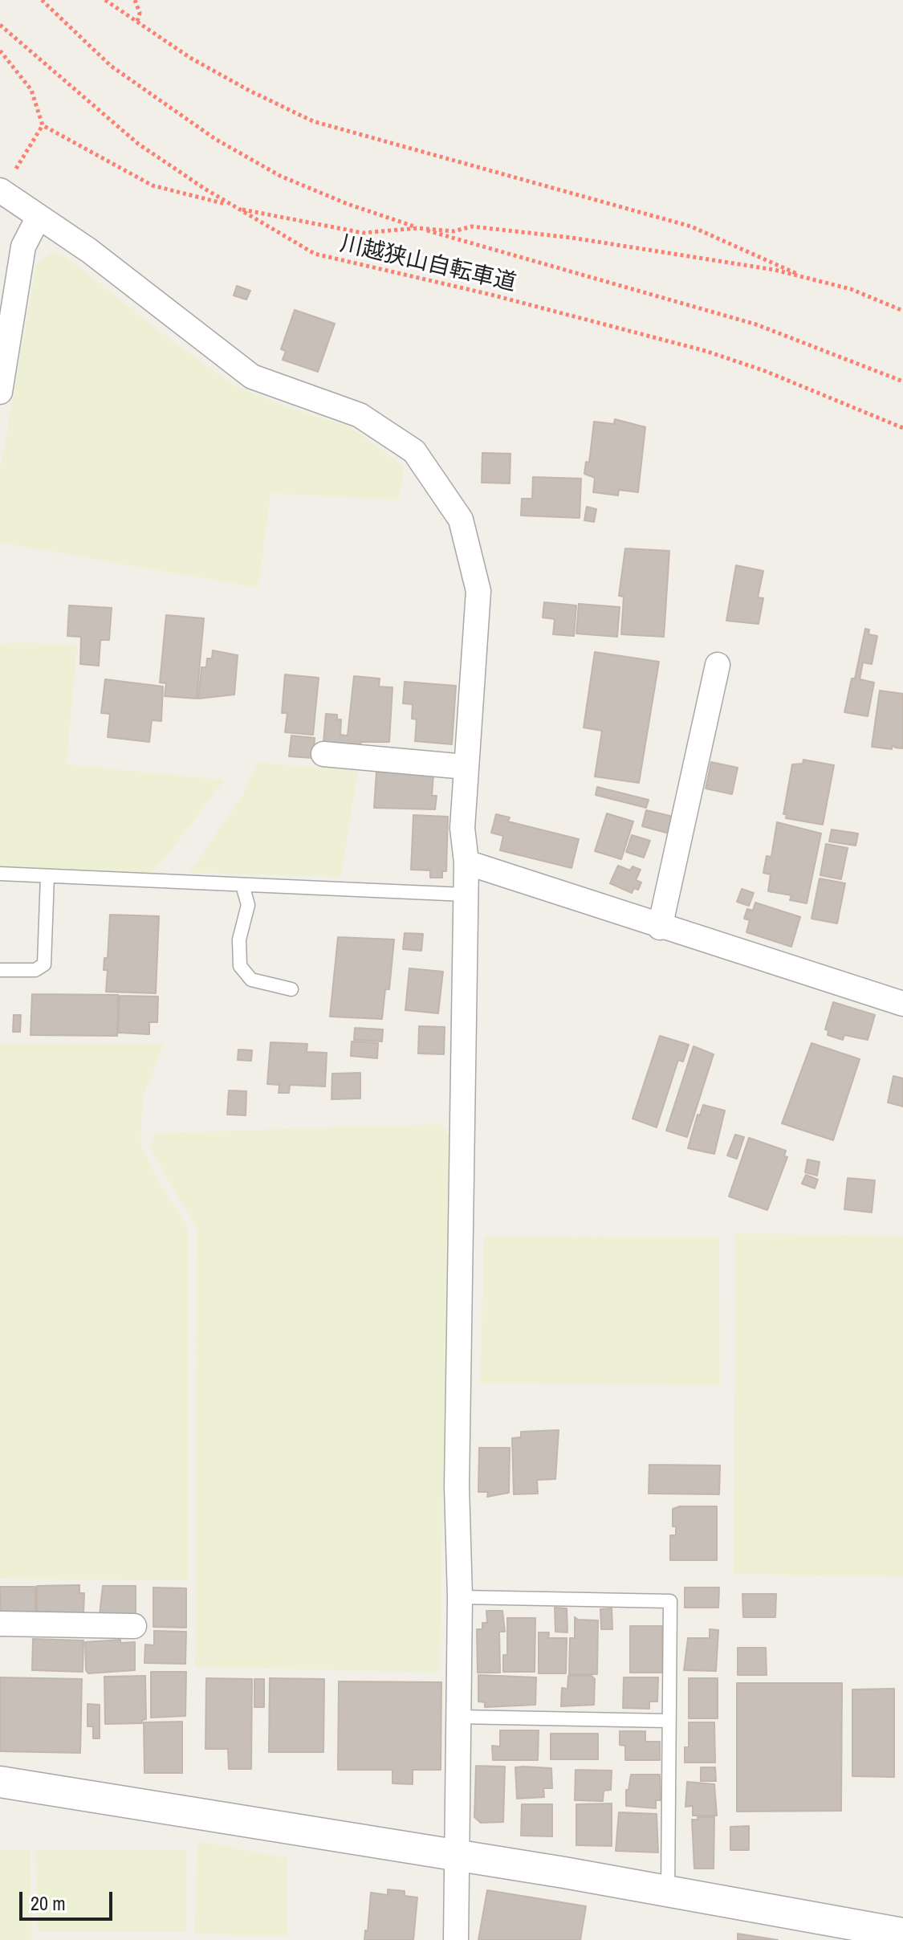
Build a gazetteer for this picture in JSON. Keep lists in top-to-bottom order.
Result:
{
  "streets": {
    "path": ["川越狭山自転車道"]
  },
  "scale_bar": "20 m"
}
